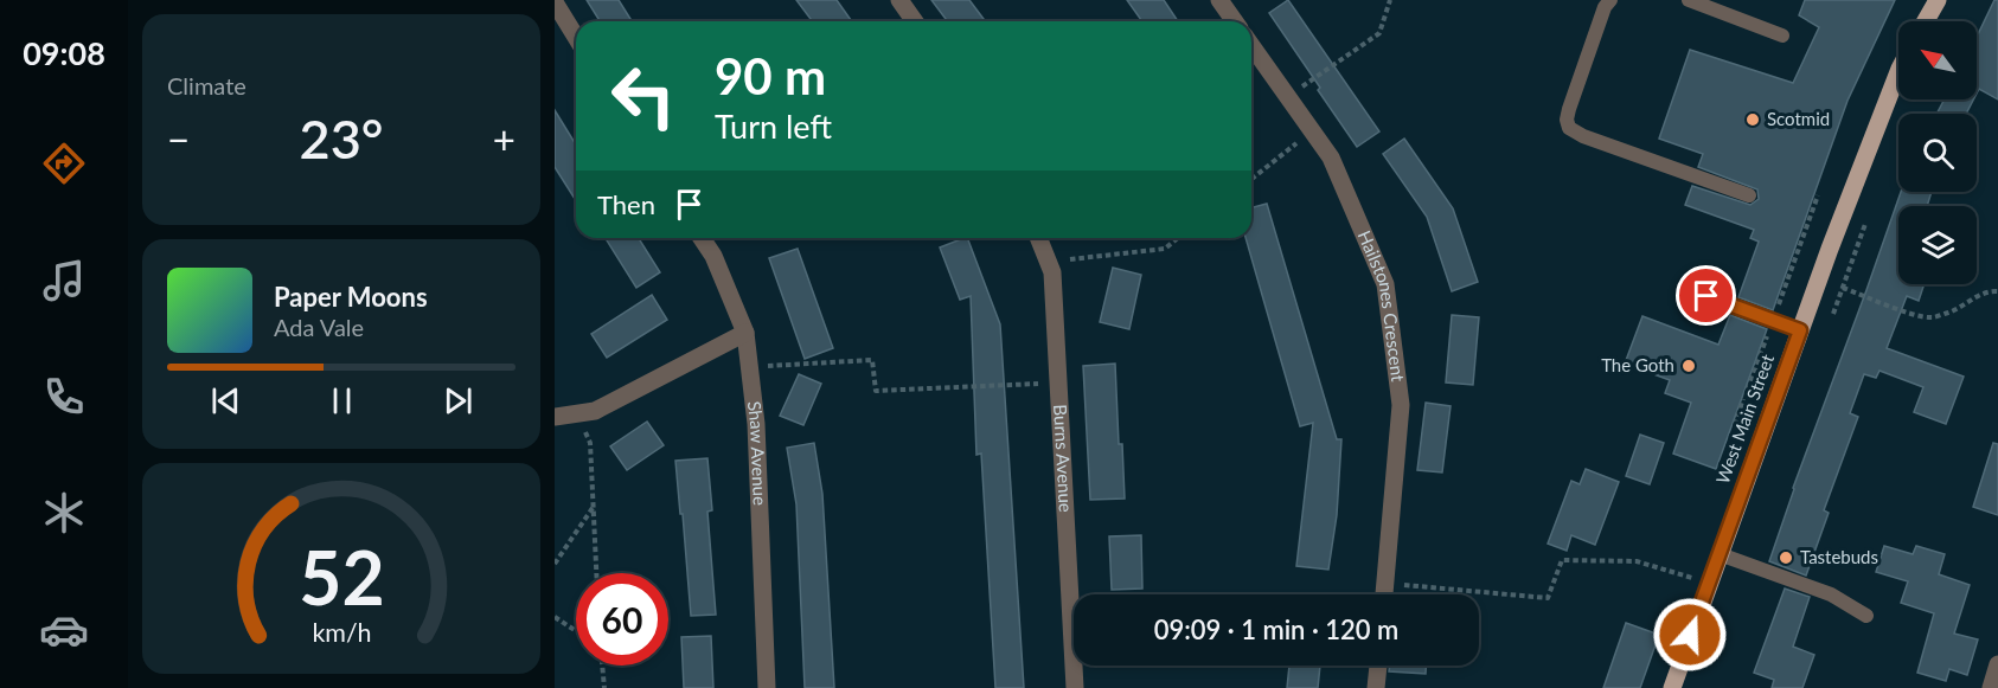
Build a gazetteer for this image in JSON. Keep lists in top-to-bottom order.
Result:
{
  "streets": {
    "main road": ["West Main Street"],
    "street": ["Hailstones Crescent", "Shaw Avenue", "Burns Avenue"]
  },
  "places": ["Scotmid", "The Goth", "Tastebuds"],
  "north": "top left",
  "page": {
    "tabs": "09:08",
    "tile": "Climate",
    "turn": ["90 m", "Turn left"],
    "heat": ["−", "23°", "+"],
    "then": "Then",
    "song": ["Paper Moons", "Ada Vale"],
    "limit": "60",
    "trip": "09:09 · 1 min · 120 m",
    "gauge": ["52", "km/h"]
  }
}
